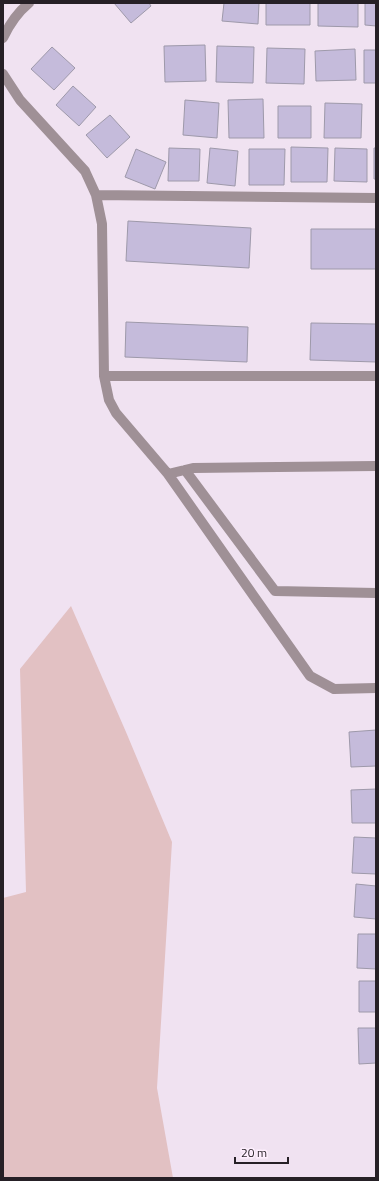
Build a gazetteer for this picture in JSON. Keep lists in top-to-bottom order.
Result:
{
  "scale_bar": "20 m"
}
